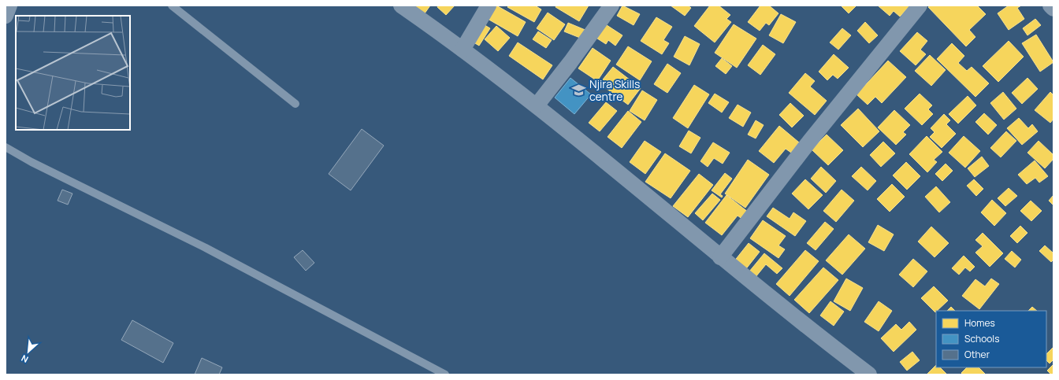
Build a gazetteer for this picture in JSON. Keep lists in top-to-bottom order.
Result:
{
  "places": {
    "school or university": ["Njira Skills centre"]
  },
  "legend": ["Homes", "Schools", "Other"],
  "north": "bottom left"
}
